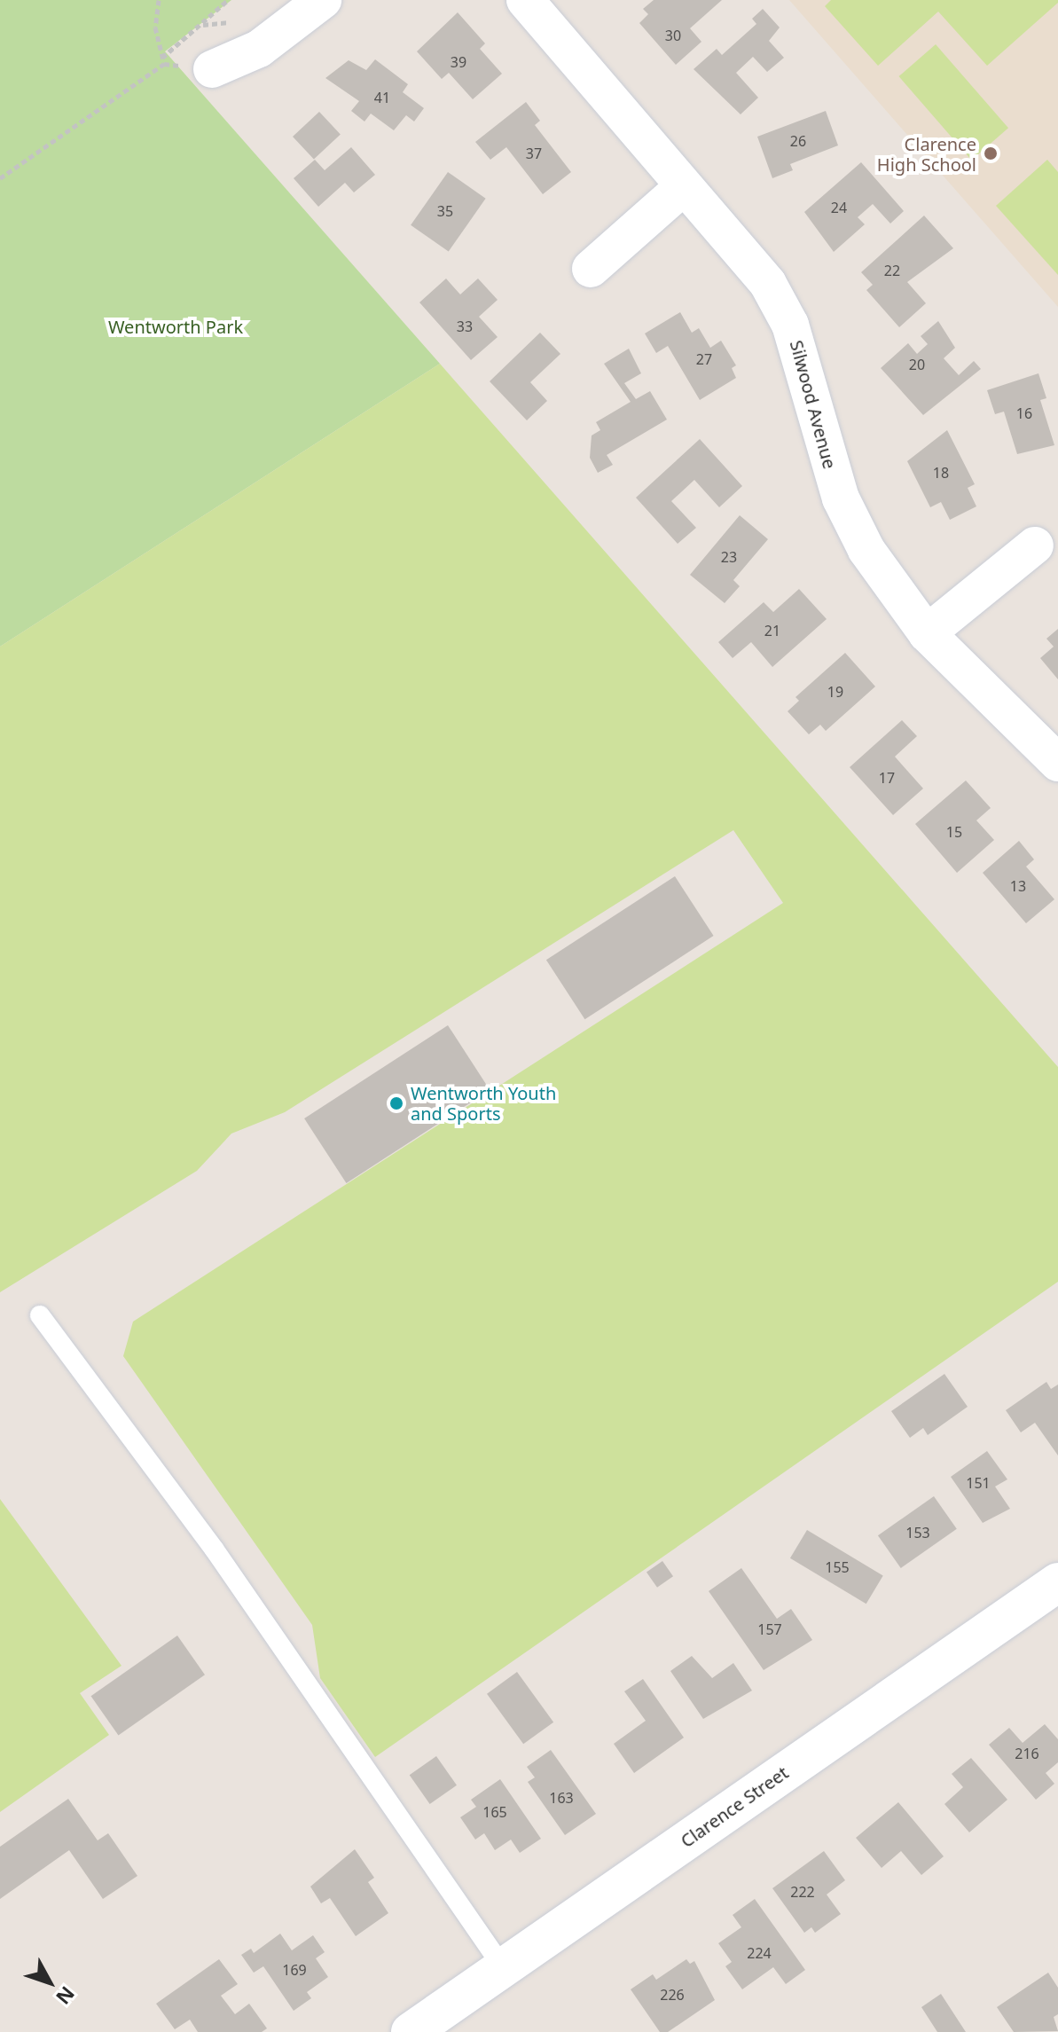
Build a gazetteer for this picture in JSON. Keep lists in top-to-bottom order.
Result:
{
  "streets": {
    "main road": ["Clarence Street"],
    "street": ["Silwood Avenue"]
  },
  "parks": ["Wentworth Park"],
  "places": ["Clarence High School", "Wentworth Youth and Sports"],
  "house_numbers": [
    "30",
    "39",
    "41",
    "26",
    "37",
    "24",
    "35",
    "22",
    "33",
    "27",
    "20",
    "16",
    "18",
    "23",
    "21",
    "19",
    "17",
    "15",
    "13",
    "151",
    "153",
    "155",
    "157",
    "216",
    "163",
    "165",
    "222",
    "224",
    "169",
    "226"
  ],
  "north": "bottom right"
}
